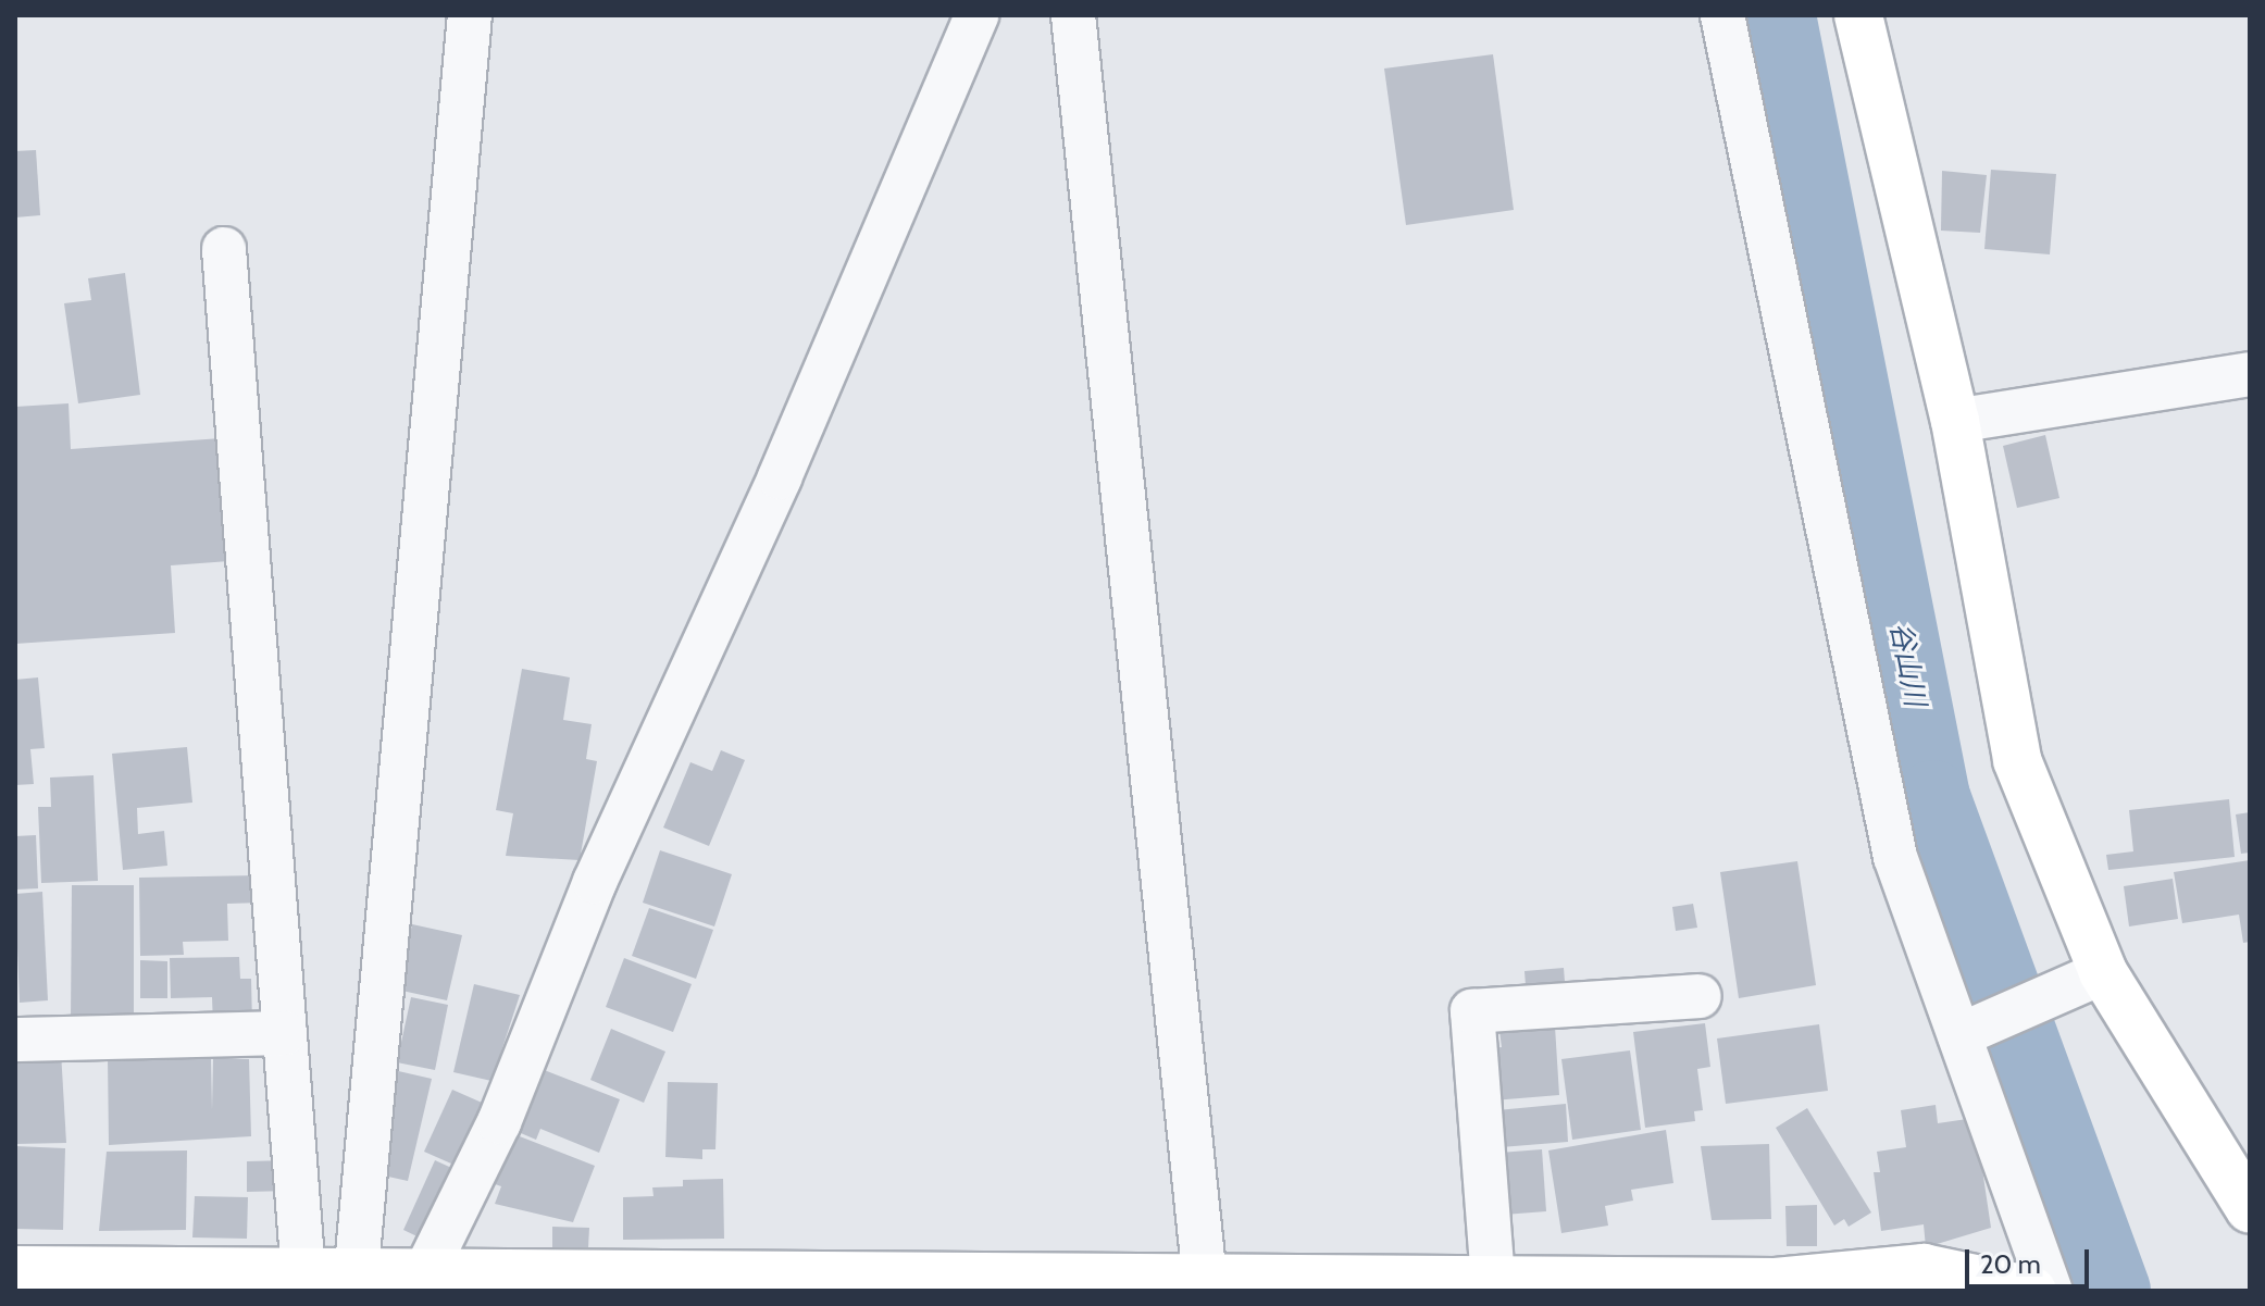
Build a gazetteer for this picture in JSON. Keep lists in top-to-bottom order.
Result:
{
  "water": ["谷山川"],
  "scale_bar": "20 m"
}
